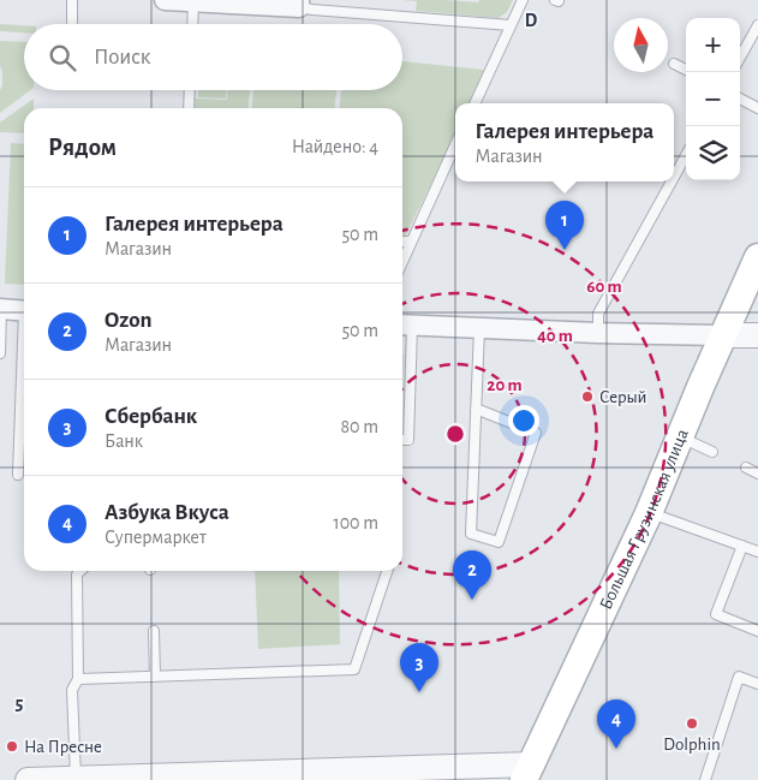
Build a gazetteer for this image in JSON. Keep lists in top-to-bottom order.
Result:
{
  "streets": {
    "main road": ["Большая Грузинская улица"]
  },
  "places": ["Серый", "Dolphin", "На Пресне"],
  "north": "top",
  "page": {
    "map_buttons": ["+", "−"],
    "search": "Поиск",
    "popup": ["Галерея интерьера", "Магазин"],
    "heading": ["Рядом", "Найдено: 4"],
    "list": [
      {
        "mark": "1",
        "name": "Галерея интерьера",
        "note": "Магазин",
        "value": "50 m"
      },
      {
        "mark": "2",
        "name": "Ozon",
        "note": "Магазин",
        "value": "50 m"
      },
      {
        "mark": "3",
        "name": "Сбербанк",
        "note": "Банк",
        "value": "80 m"
      },
      {
        "mark": "4",
        "name": "Азбука Вкуса",
        "note": "Супермаркет",
        "value": "100 m"
      }
    ],
    "pins": [
      "1",
      "2",
      "3",
      "4"
    ]
  },
  "grid": {
    "columns": ["D"],
    "rows": ["5"]
  },
  "rings": ["60 m", "40 m", "20 m"]
}
